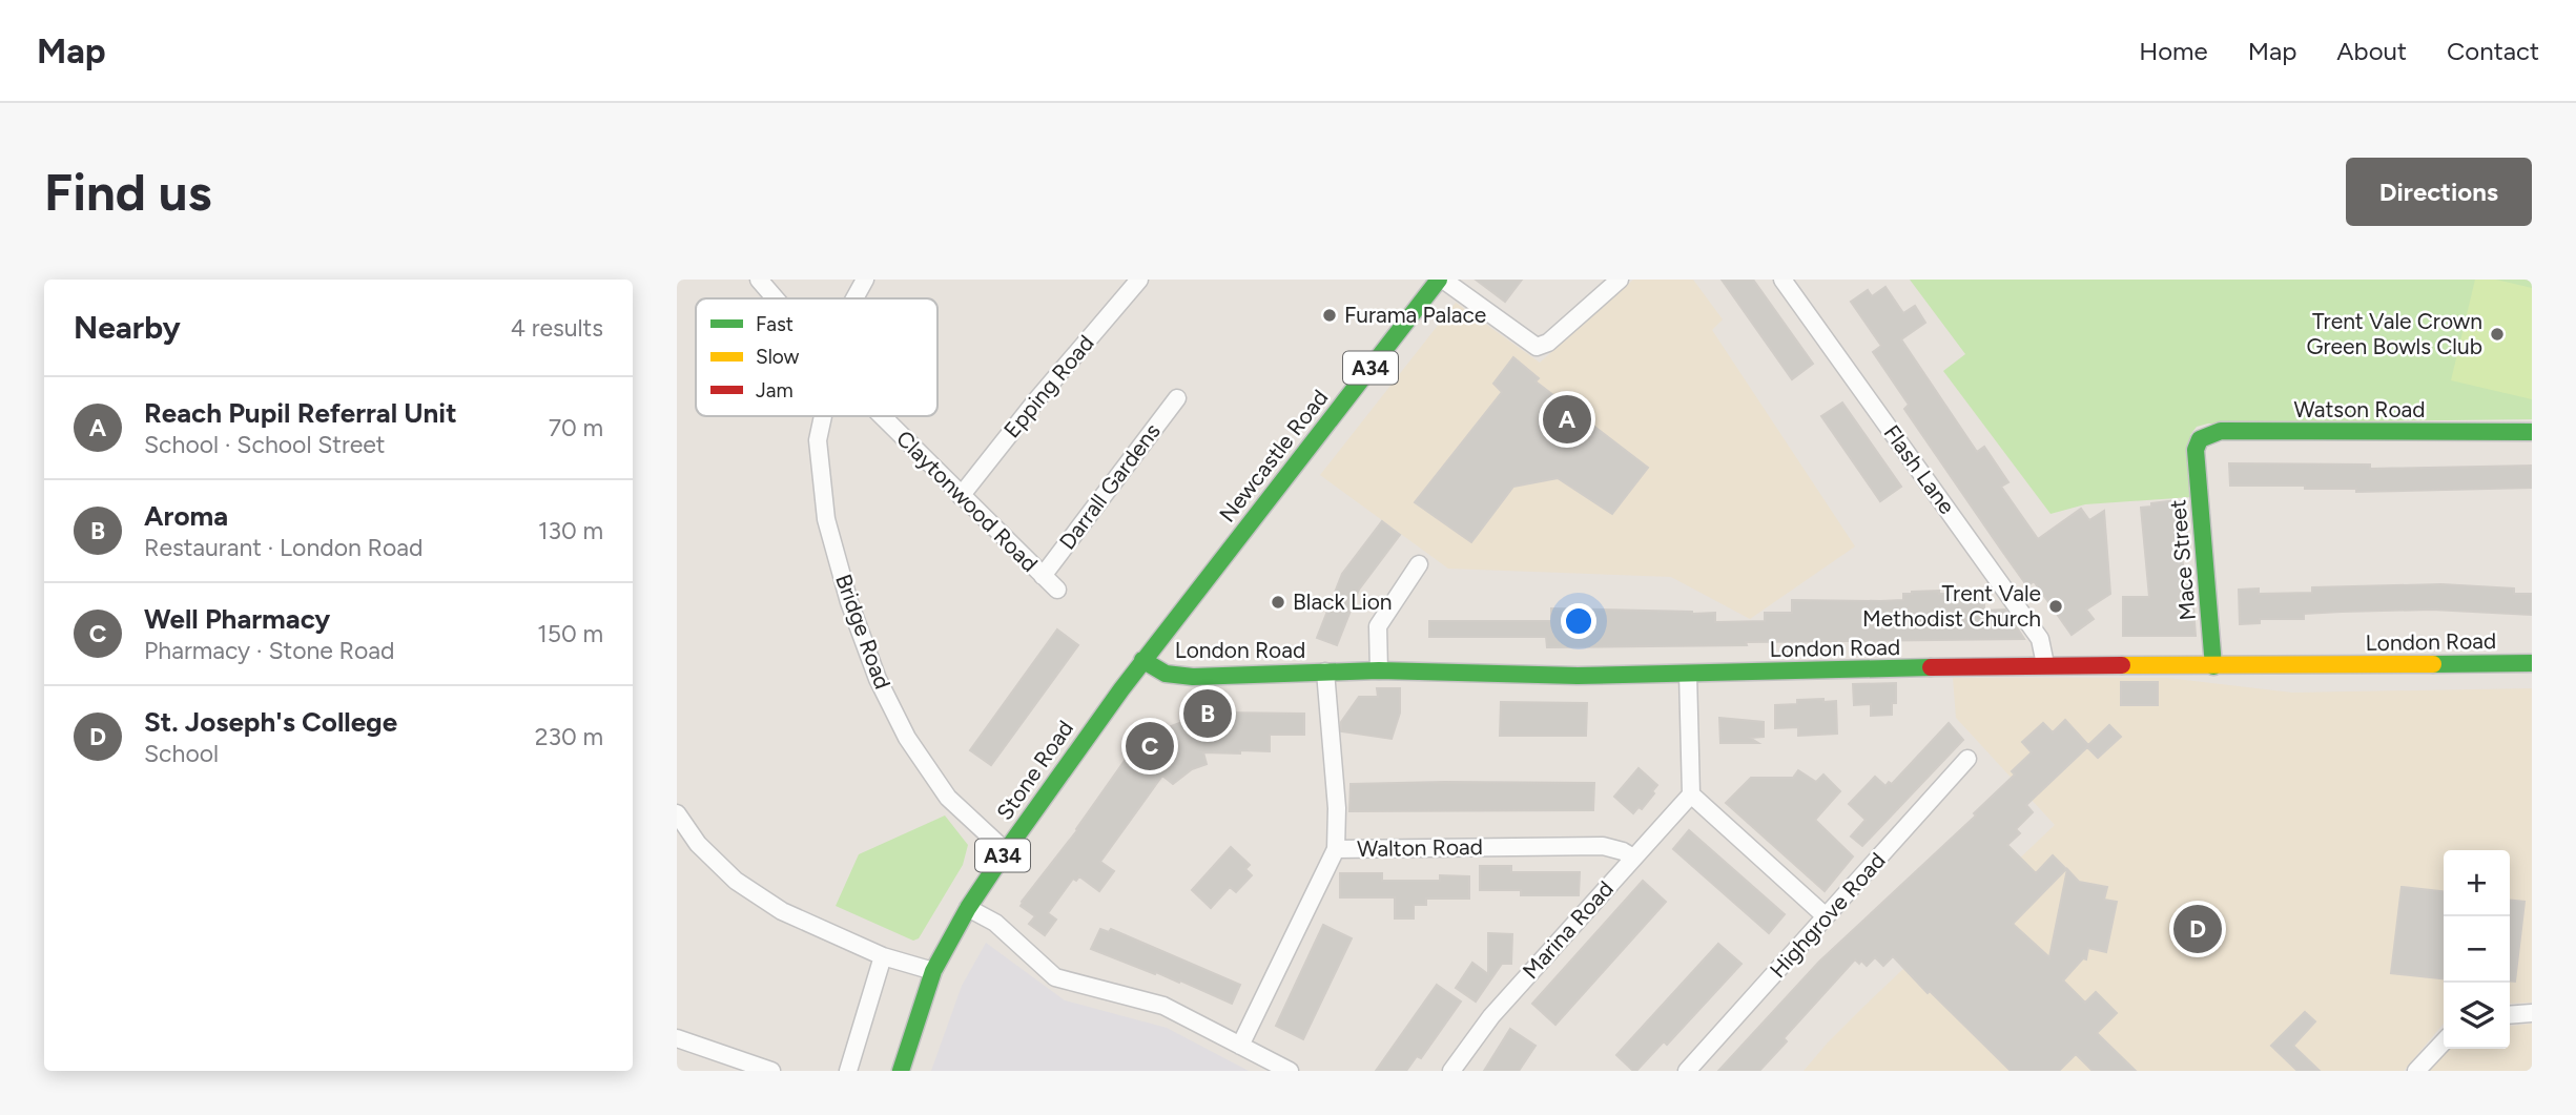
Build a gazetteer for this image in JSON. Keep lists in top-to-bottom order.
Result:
{
  "streets": {
    "main road": [
      "A34",
      "Watson Road",
      "Newcastle Road",
      "Mace Street",
      "London Road",
      "Stone Road"
    ],
    "street": [
      "Epping Road",
      "Flash Lane",
      "Darrall Gardens",
      "Claytonwood Road",
      "Bridge Road",
      "Walton Road",
      "Highgrove Road",
      "Marina Road"
    ]
  },
  "crossings": [
    ["Epping Road", "Claytonwood Road"],
    ["Watson Road", "Mace Street"],
    ["Newcastle Road", "London Road"],
    ["Newcastle Road", "Stone Road"],
    ["Flash Lane", "London Road"],
    ["Darrall Gardens", "Claytonwood Road"],
    ["Mace Street", "London Road"],
    ["Bridge Road", "Stone Road"],
    ["London Road", "Stone Road"],
    ["Walton Road", "Marina Road"]
  ],
  "places": [
    "Furama Palace",
    "Trent Vale Crown Green Bowls Club",
    "Black Lion",
    "Trent Vale Methodist Church"
  ],
  "legend": ["Fast", "Slow", "Jam"],
  "page": {
    "header": "Map",
    "nav": [
      "Home",
      "Map",
      "About",
      "Contact"
    ],
    "buttons": "Directions",
    "title": "Find us",
    "heading": ["Nearby", "4 results"],
    "list": [
      {
        "mark": "A",
        "name": "Reach Pupil Referral Unit",
        "note": "School · School Street",
        "value": "70 m"
      },
      {
        "mark": "B",
        "name": "Aroma",
        "note": "Restaurant · London Road",
        "value": "130 m"
      },
      {
        "mark": "C",
        "name": "Well Pharmacy",
        "note": "Pharmacy · Stone Road",
        "value": "150 m"
      },
      {
        "mark": "D",
        "name": "St. Joseph's College",
        "note": "School",
        "value": "230 m"
      }
    ],
    "pins": [
      "A",
      "B",
      "C",
      "D"
    ],
    "map_buttons": ["+", "−"]
  }
}
